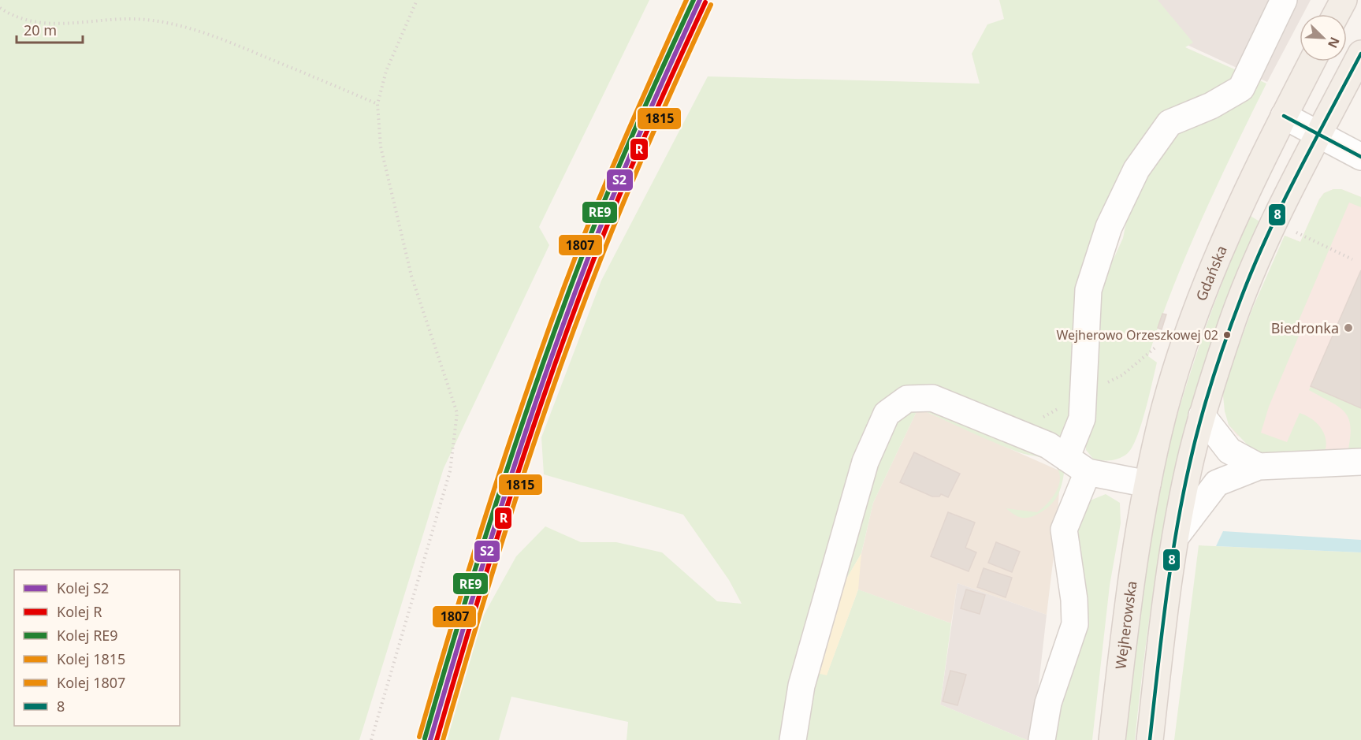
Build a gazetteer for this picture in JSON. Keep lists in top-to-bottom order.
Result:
{
  "streets": {
    "main road": ["Gdańska", "Wejherowska"]
  },
  "crossings": [
    ["Gdańska", "Wejherowska"]
  ],
  "places": ["Biedronka", "Wejherowo Orzeszkowej 02"],
  "lines": [
    "rail line S2",
    "rail line RE9",
    "rail line 1807",
    "rail line R",
    "rail line 1815",
    "transit line 8"
  ],
  "legend": [
    "Kolej S2",
    "Kolej R",
    "Kolej RE9",
    "Kolej 1815",
    "Kolej 1807",
    "8"
  ],
  "scale_bar": "20 m",
  "north": "bottom right"
}
